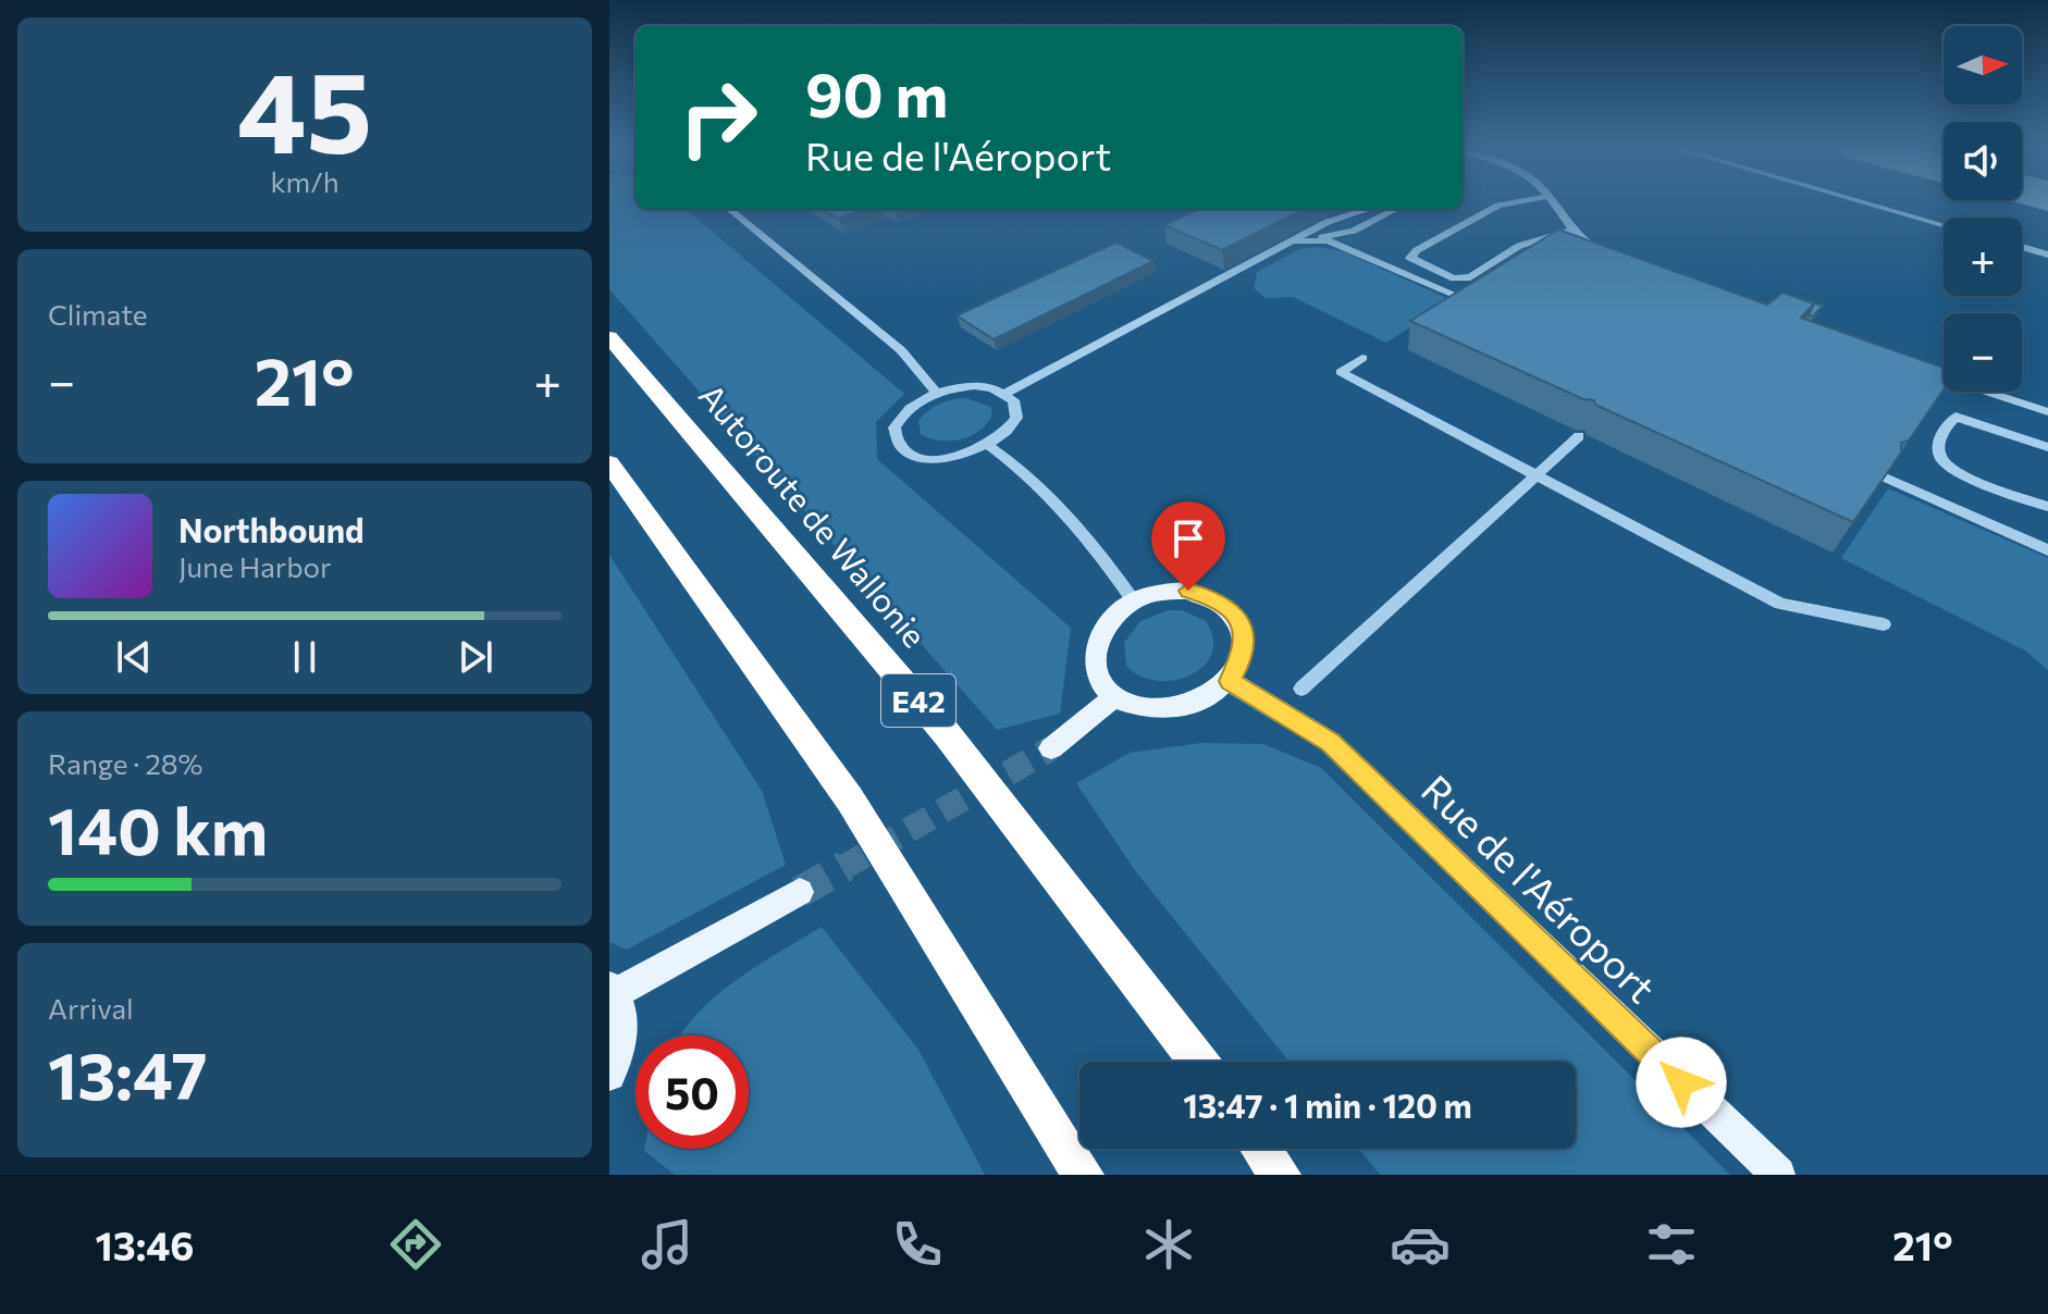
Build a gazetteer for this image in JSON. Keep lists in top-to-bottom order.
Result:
{
  "streets": {
    "highway": ["Autoroute de Wallonie", "E42"],
    "main road": ["Rue de l'Aéroport"]
  },
  "north": "right",
  "page": {
    "tile": [
      ["45", "km/h"],
      "Climate",
      ["Range · 28%", "140 km"],
      ["Arrival", "13:47"]
    ],
    "map_buttons": ["+", "−"],
    "turn": ["90 m", "Rue de l'Aéroport"],
    "heat": ["−", "21°", "+"],
    "song": ["Northbound", "June Harbor"],
    "limit": "50",
    "trip": "13:47 · 1 min · 120 m",
    "tabs": ["13:46", "21°"]
  }
}
